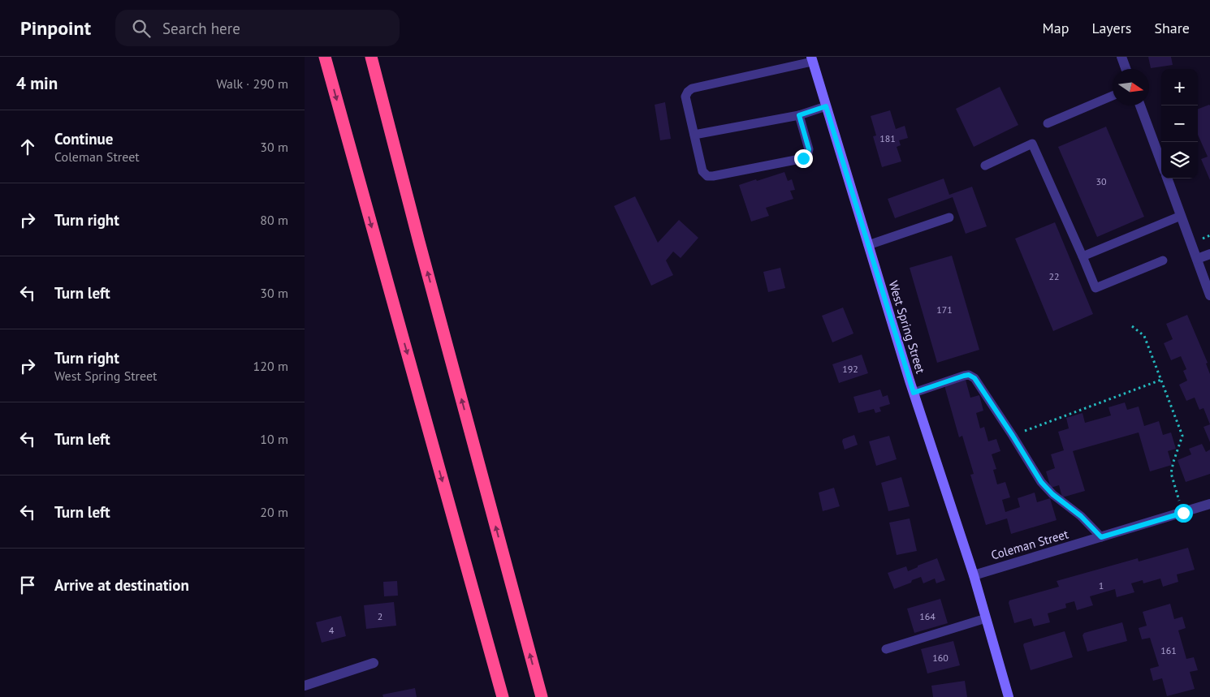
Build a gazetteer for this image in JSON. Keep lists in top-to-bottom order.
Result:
{
  "streets": {
    "main road": ["West Spring Street"],
    "street": ["Coleman Street"]
  },
  "crossings": [
    ["West Spring Street", "Coleman Street"]
  ],
  "house_numbers": [
    "181",
    "30",
    "22",
    "171",
    "192",
    "1",
    "2",
    "164",
    "4",
    "161",
    "160"
  ],
  "north": "right",
  "page": {
    "header": "Pinpoint",
    "search": "Search here",
    "nav": ["Map", "Layers", "Share"],
    "heading": ["4 min", "Walk · 290 m"],
    "map_buttons": ["+", "−"],
    "list": [
      ["Continue", "Coleman Street", "30 m"],
      ["Turn right", "80 m"],
      ["Turn left", "30 m"],
      ["Turn right", "West Spring Street", "120 m"],
      ["Turn left", "10 m"],
      ["Turn left", "20 m"],
      "Arrive at destination"
    ]
  }
}
